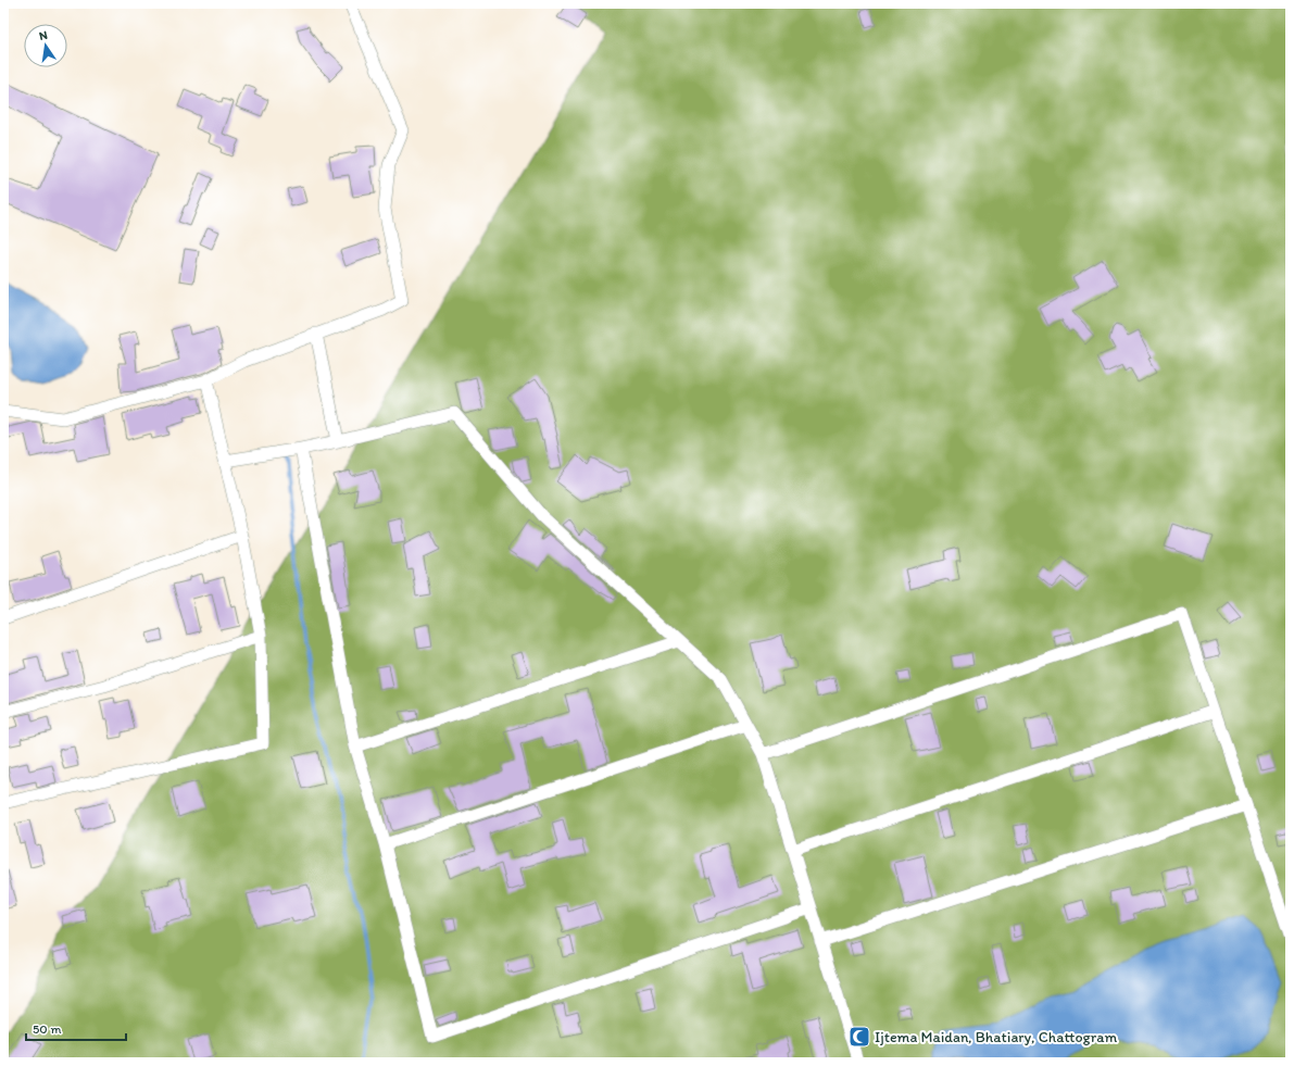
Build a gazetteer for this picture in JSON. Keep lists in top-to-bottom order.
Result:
{
  "places": {
    "mosque": ["Ijtema Maidan, Bhatiary, Chattogram"]
  },
  "scale_bar": "50 m",
  "north": "top"
}
